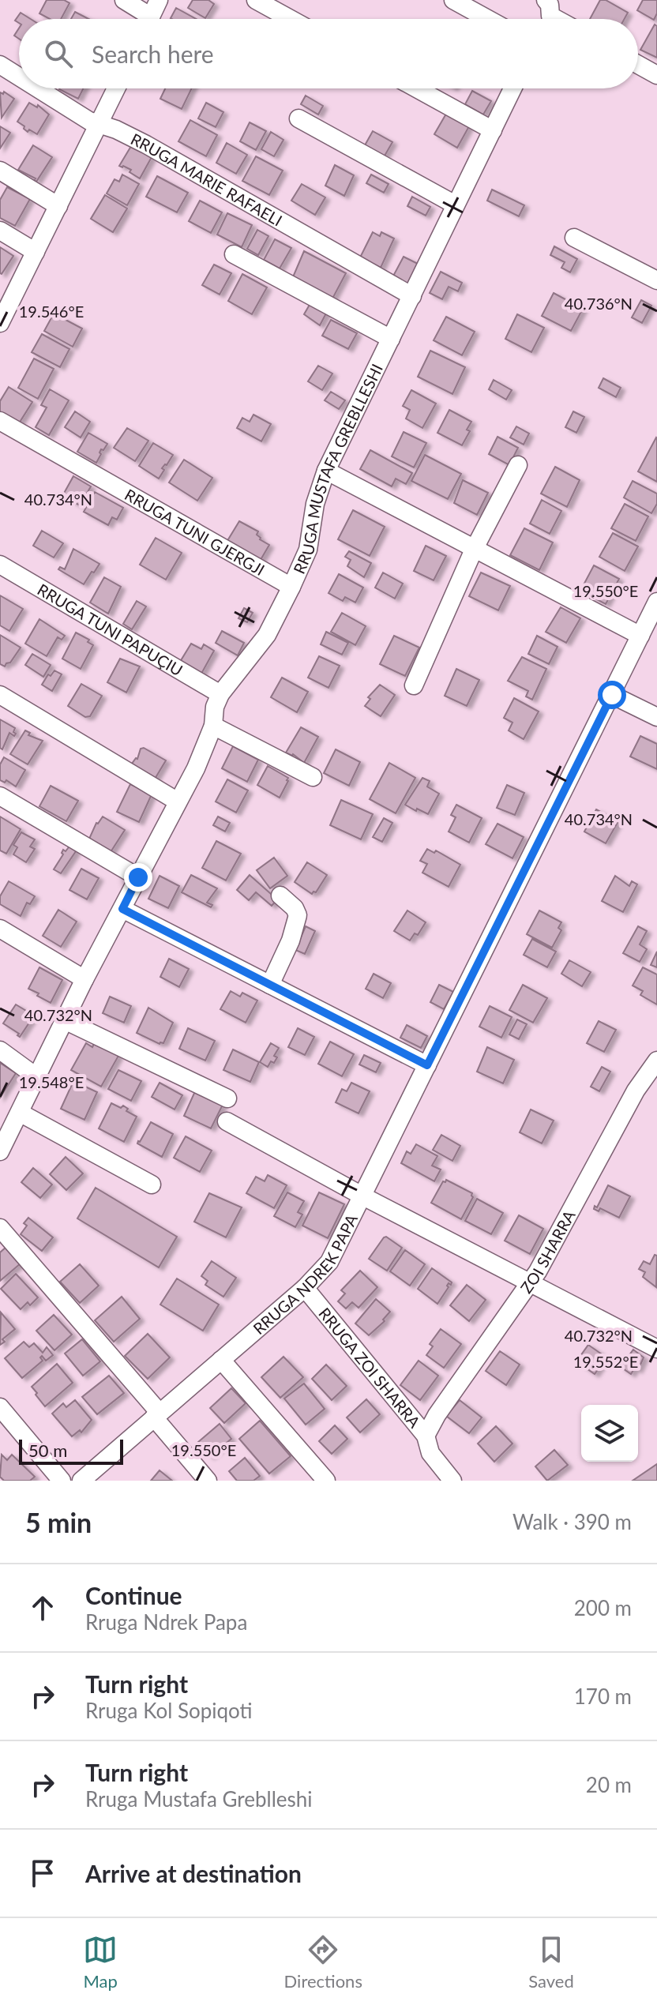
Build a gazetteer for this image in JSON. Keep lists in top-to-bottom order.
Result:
{
  "streets": {
    "street": [
      "RRUGA MARIE RAFAELI",
      "RRUGA MUSTAFA GREBLLESHI",
      "RRUGA TUNI GJERGJI",
      "RRUGA TUNI PAPUÇIU",
      "ZOI SHARRA",
      "RRUGA NDREK PAPA",
      "RRUGA ZOI SHARRA"
    ]
  },
  "crossings": [
    ["RRUGA MARIE RAFAELI", "RRUGA MUSTAFA GREBLLESHI"],
    ["RRUGA MUSTAFA GREBLLESHI", "RRUGA TUNI GJERGJI"],
    ["RRUGA MUSTAFA GREBLLESHI", "RRUGA TUNI PAPUÇIU"],
    ["ZOI SHARRA", "RRUGA ZOI SHARRA"],
    ["RRUGA NDREK PAPA", "RRUGA ZOI SHARRA"]
  ],
  "scale_bar": "50 m",
  "page": {
    "search": "Search here",
    "scale": "50 m",
    "heading": ["5 min", "Walk · 390 m"],
    "list": [
      ["Continue", "Rruga Ndrek Papa", "200 m"],
      ["Turn right", "Rruga Kol Sopiqoti", "170 m"],
      ["Turn right", "Rruga Mustafa Greblleshi", "20 m"],
      "Arrive at destination"
    ],
    "nav": ["Map", "Directions", "Saved"]
  },
  "coordinates": [
    "40.736°N",
    "19.546°E",
    "40.734°N",
    "19.550°E",
    "40.732°N",
    "19.548°E",
    "19.552°E"
  ]
}
